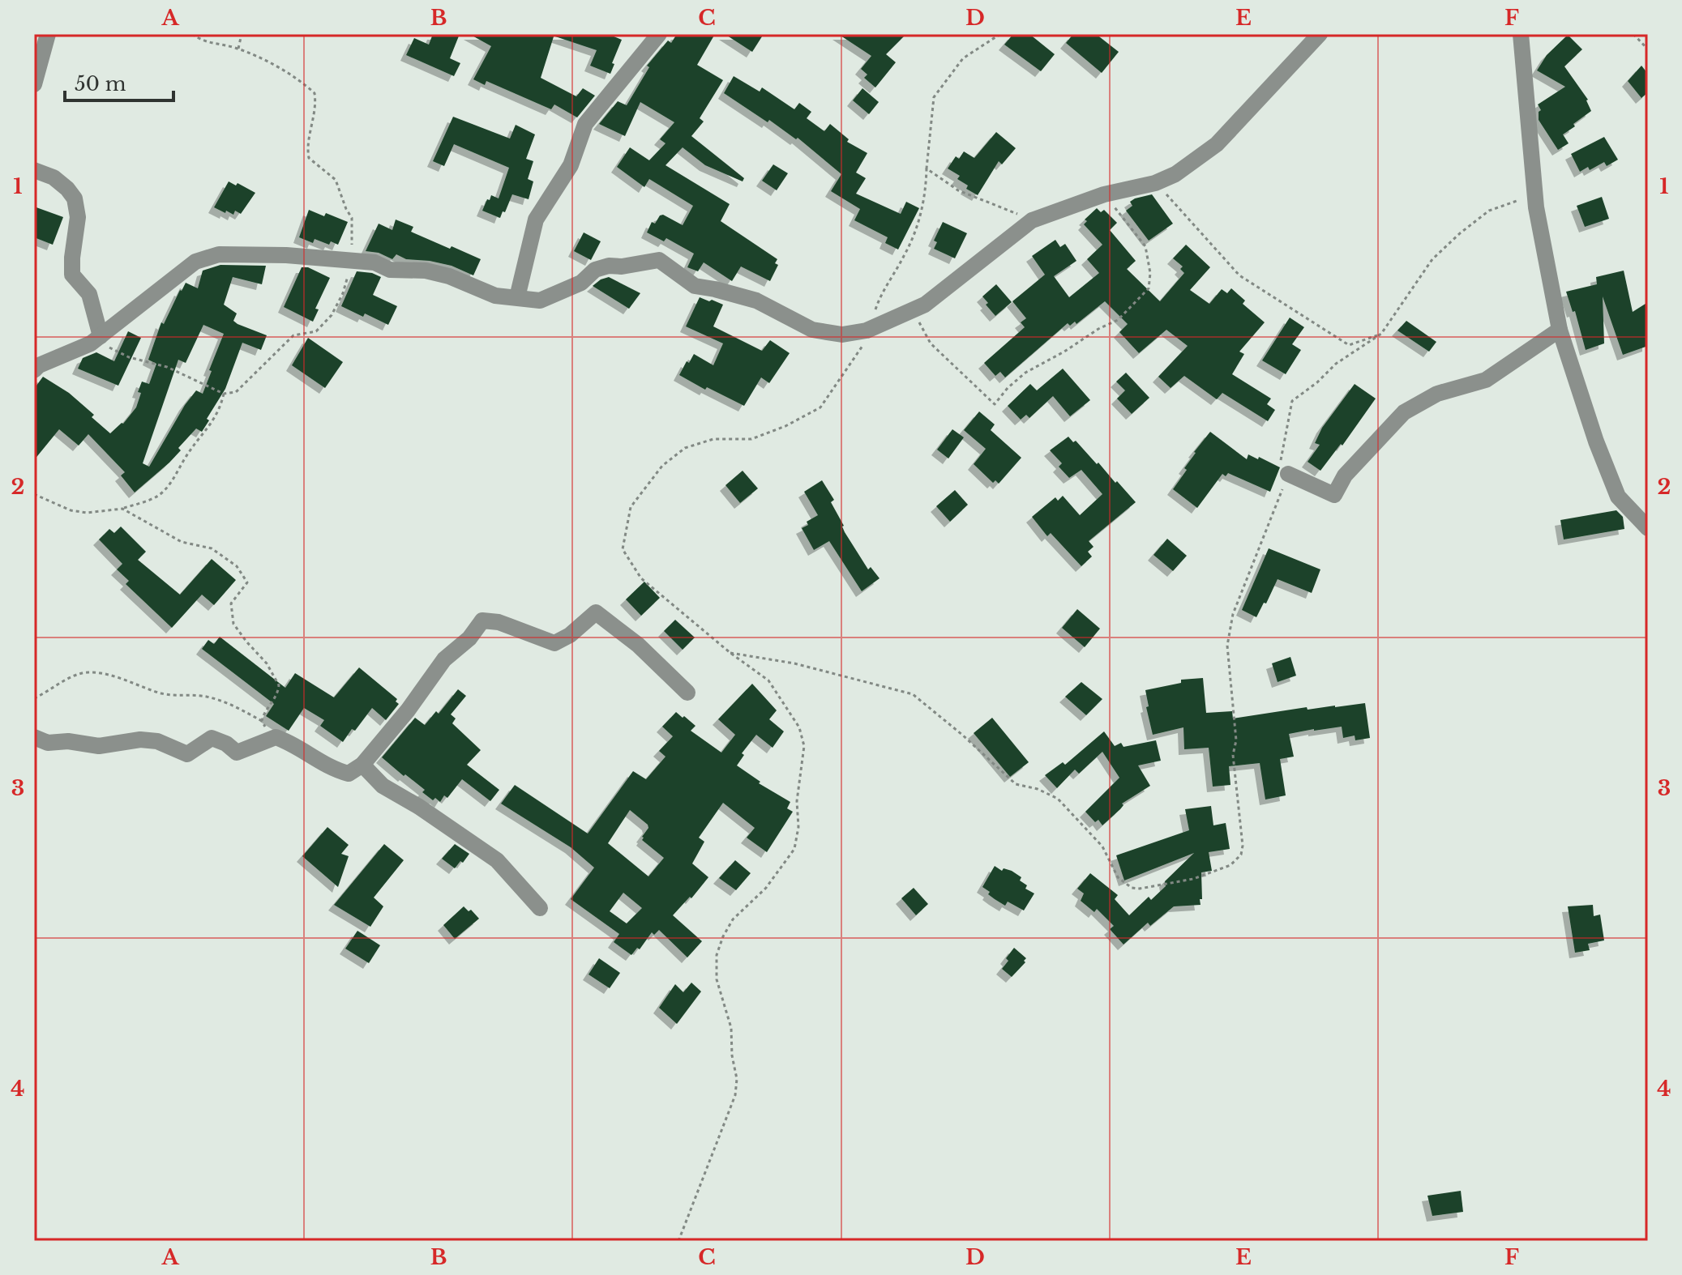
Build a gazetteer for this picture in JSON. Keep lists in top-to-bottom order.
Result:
{
  "scale_bar": "50 m",
  "grid": {
    "columns": [
      "A",
      "B",
      "C",
      "D",
      "E",
      "F"
    ],
    "rows": [
      "1",
      "2",
      "3",
      "4"
    ]
  }
}
